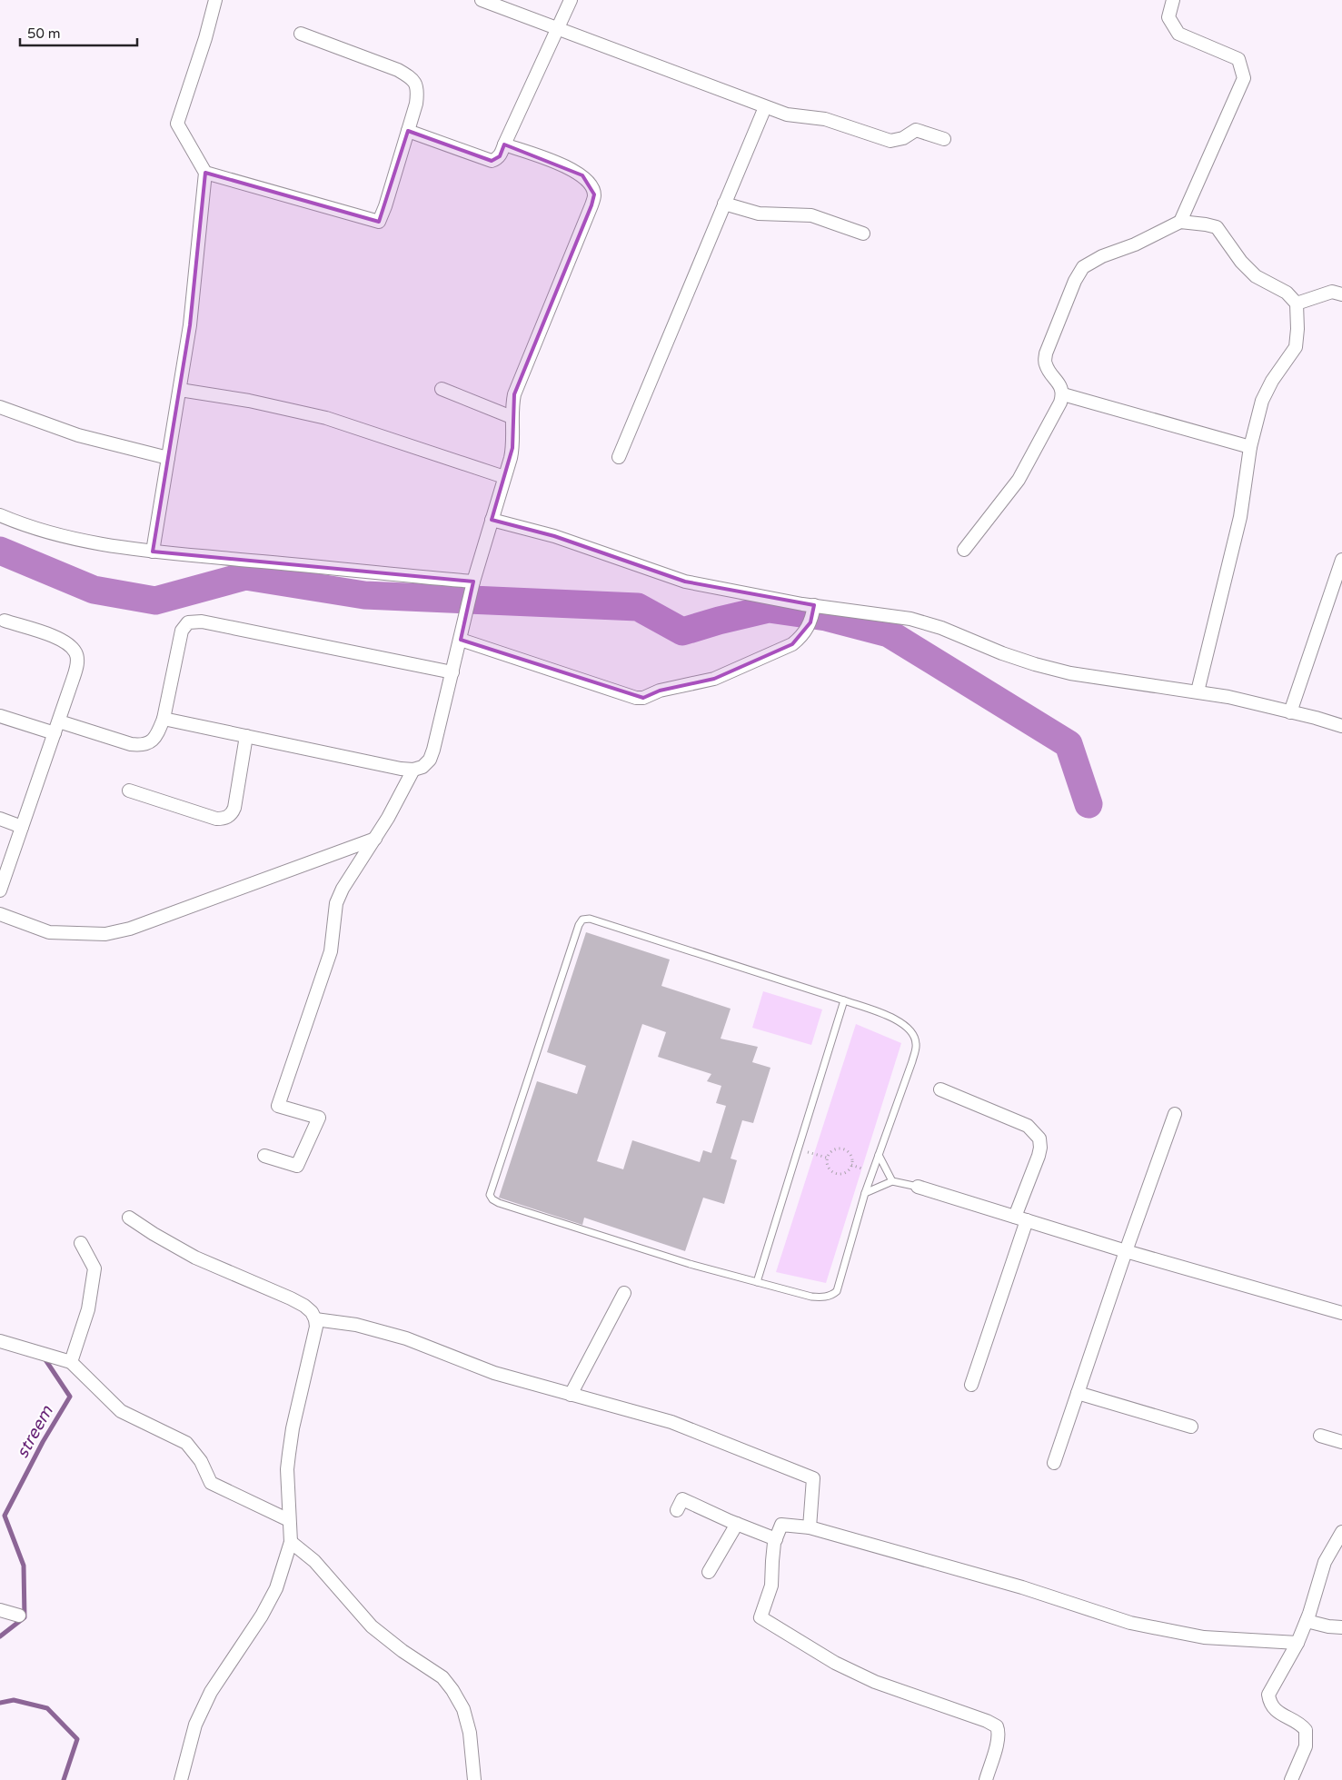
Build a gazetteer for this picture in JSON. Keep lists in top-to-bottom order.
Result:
{
  "water": ["streem"],
  "scale_bar": "50 m"
}
